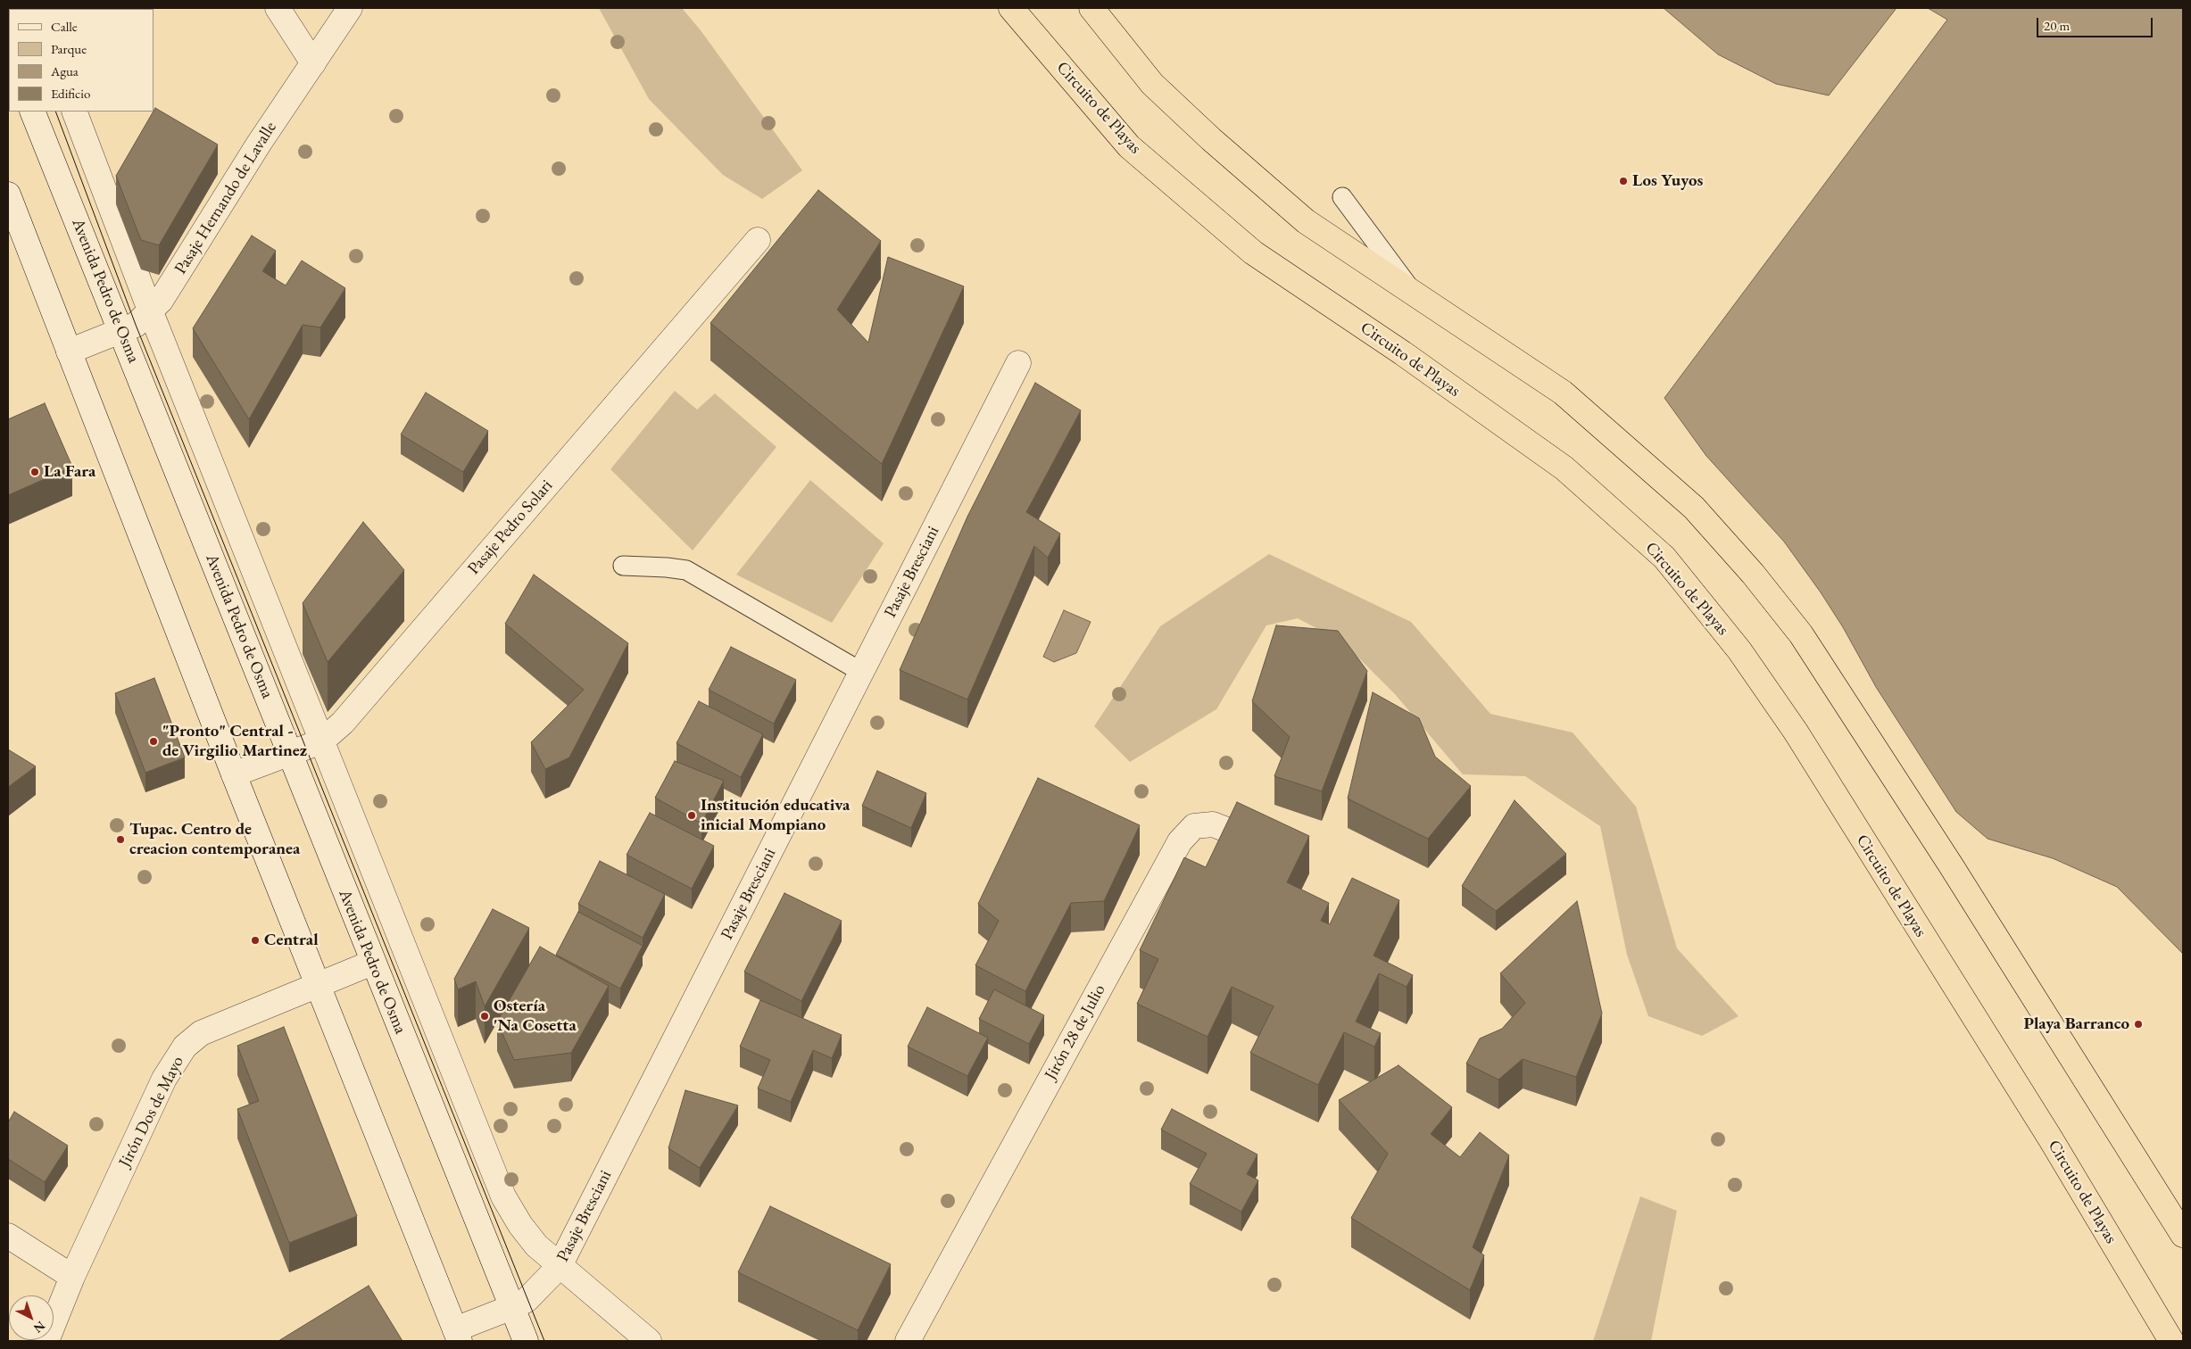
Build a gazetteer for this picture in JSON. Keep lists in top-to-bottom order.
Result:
{
  "streets": {
    "highway": ["Circuito de Playas"],
    "street": [
      "Pasaje Hernando de Lavalle",
      "Avenida Pedro de Osma",
      "Pasaje Pedro Solari",
      "Pasaje Bresciani",
      "Jirón 28 de Julio",
      "Jirón Dos de Mayo"
    ]
  },
  "crossings": [
    ["Pasaje Hernando de Lavalle", "Avenida Pedro de Osma"],
    ["Avenida Pedro de Osma", "Pasaje Pedro Solari"],
    ["Avenida Pedro de Osma", "Pasaje Bresciani"],
    ["Avenida Pedro de Osma", "Jirón Dos de Mayo"]
  ],
  "places": [
    "Los Yuyos",
    "La Fara",
    "\"Pronto\" Central - de Virgilio Martinez",
    "Institución educativa inicial Mompiano",
    "Tupac. Centro de creacion contemporanea",
    "Central",
    "Ostería 'Na Cosetta",
    "Playa Barranco"
  ],
  "legend": [
    "Calle",
    "Parque",
    "Agua",
    "Edificio"
  ],
  "scale_bar": "20 m",
  "north": "bottom right"
}
